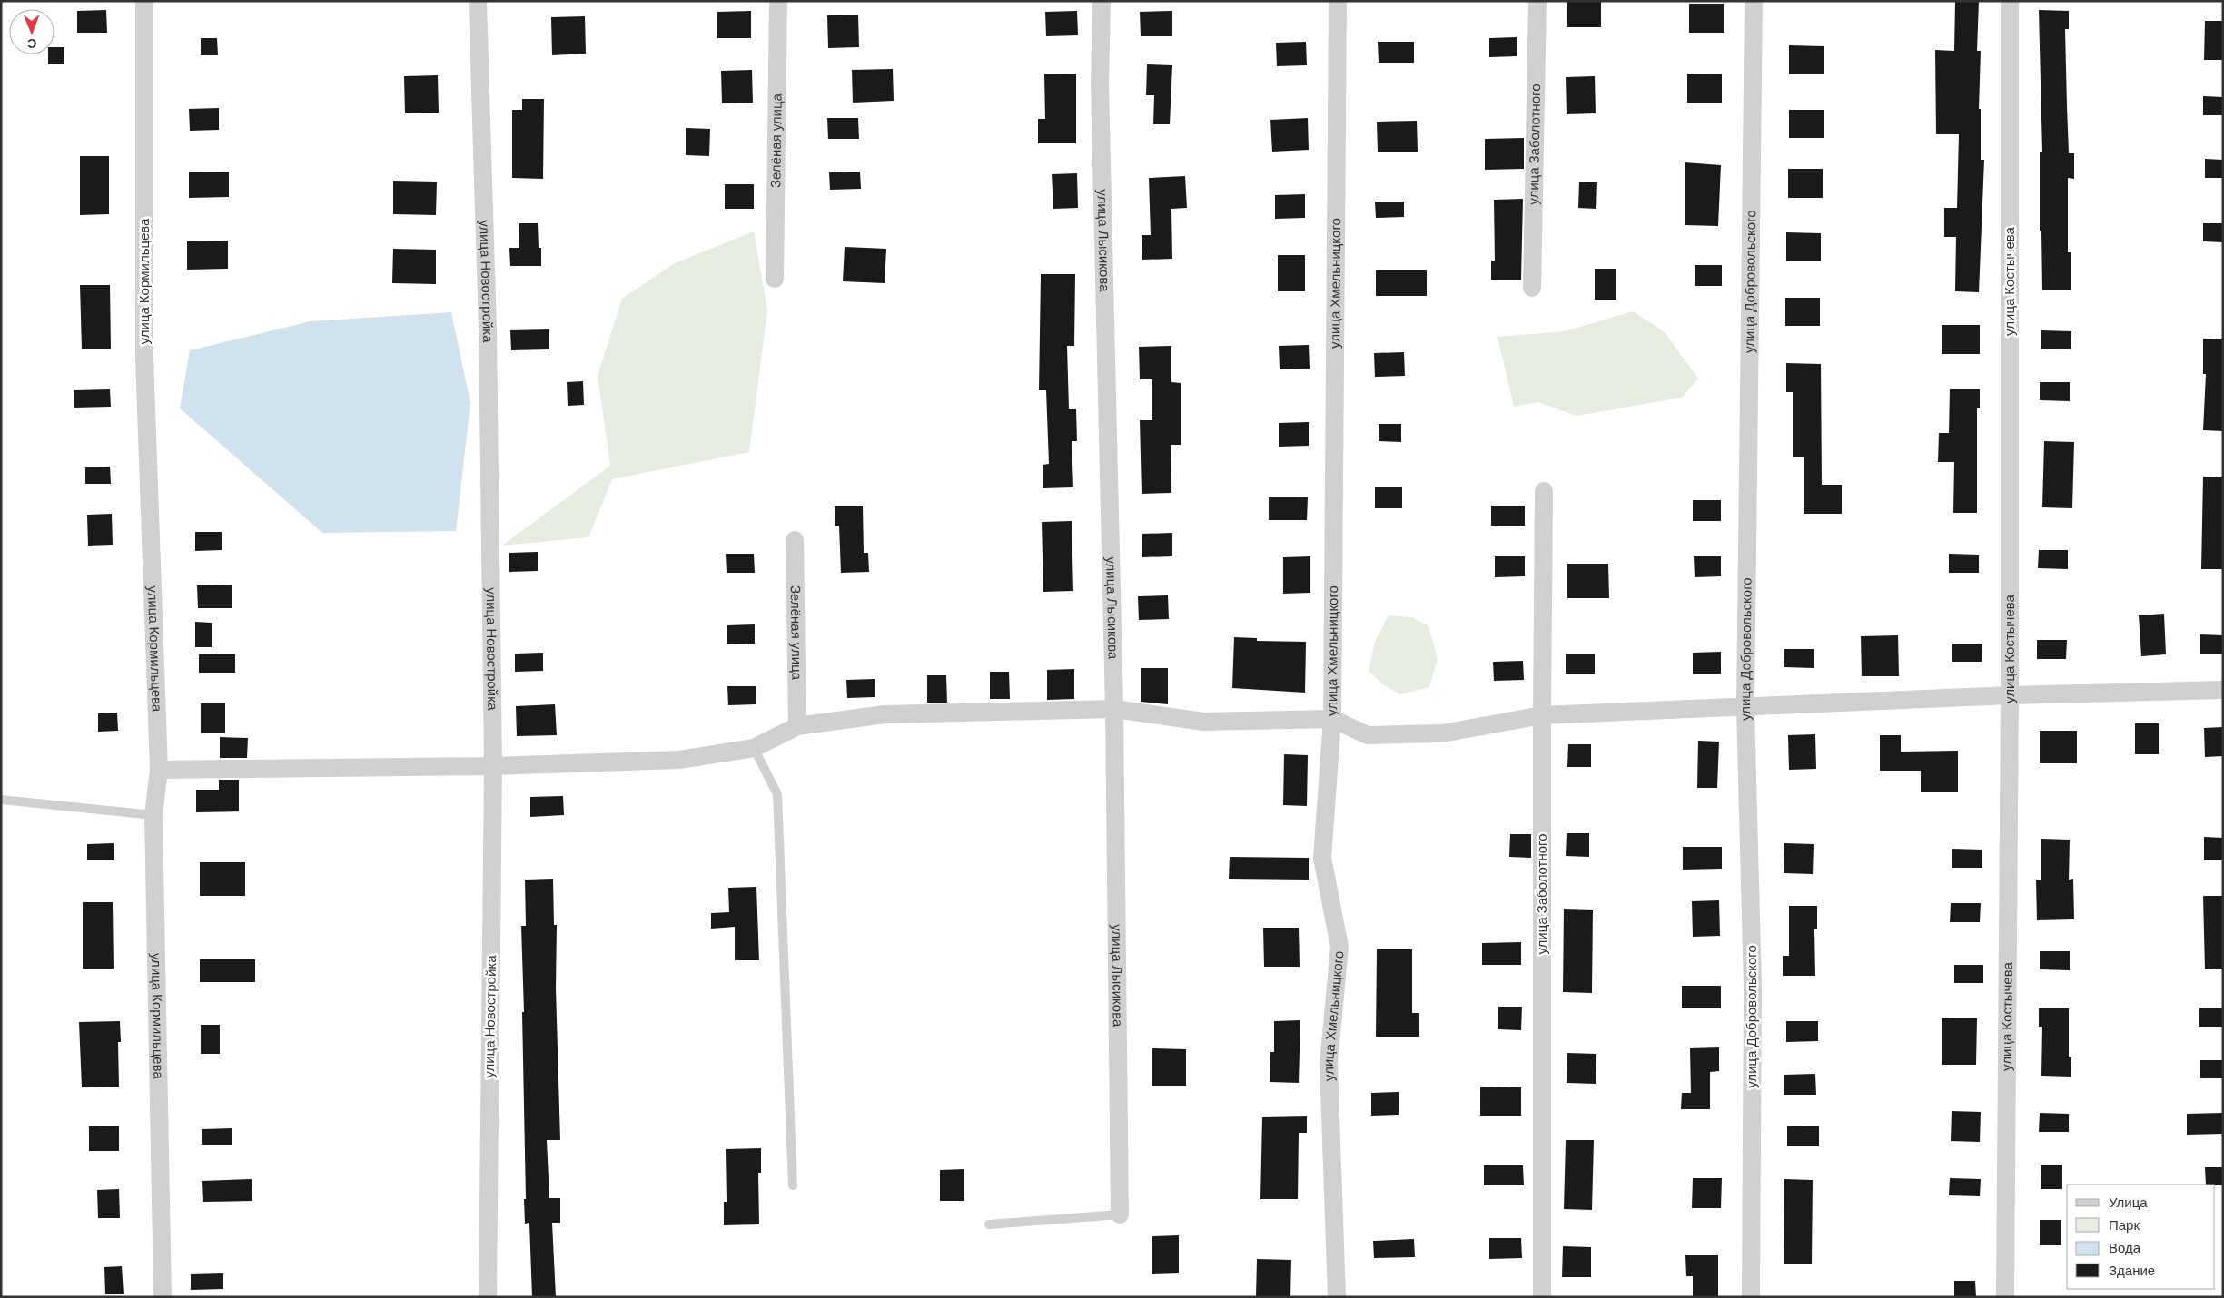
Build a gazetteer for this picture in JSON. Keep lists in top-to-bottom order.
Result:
{
  "streets": {
    "street": [
      "Зелёная улица",
      "улица Заболотного",
      "улица Лысикова",
      "улица Кормильцева",
      "улица Новостройка",
      "улица Добровольского",
      "улица Костычева",
      "улица Хмельницкого"
    ]
  },
  "legend": [
    "Улица",
    "Парк",
    "Вода",
    "Здание"
  ],
  "north": "bottom"
}
